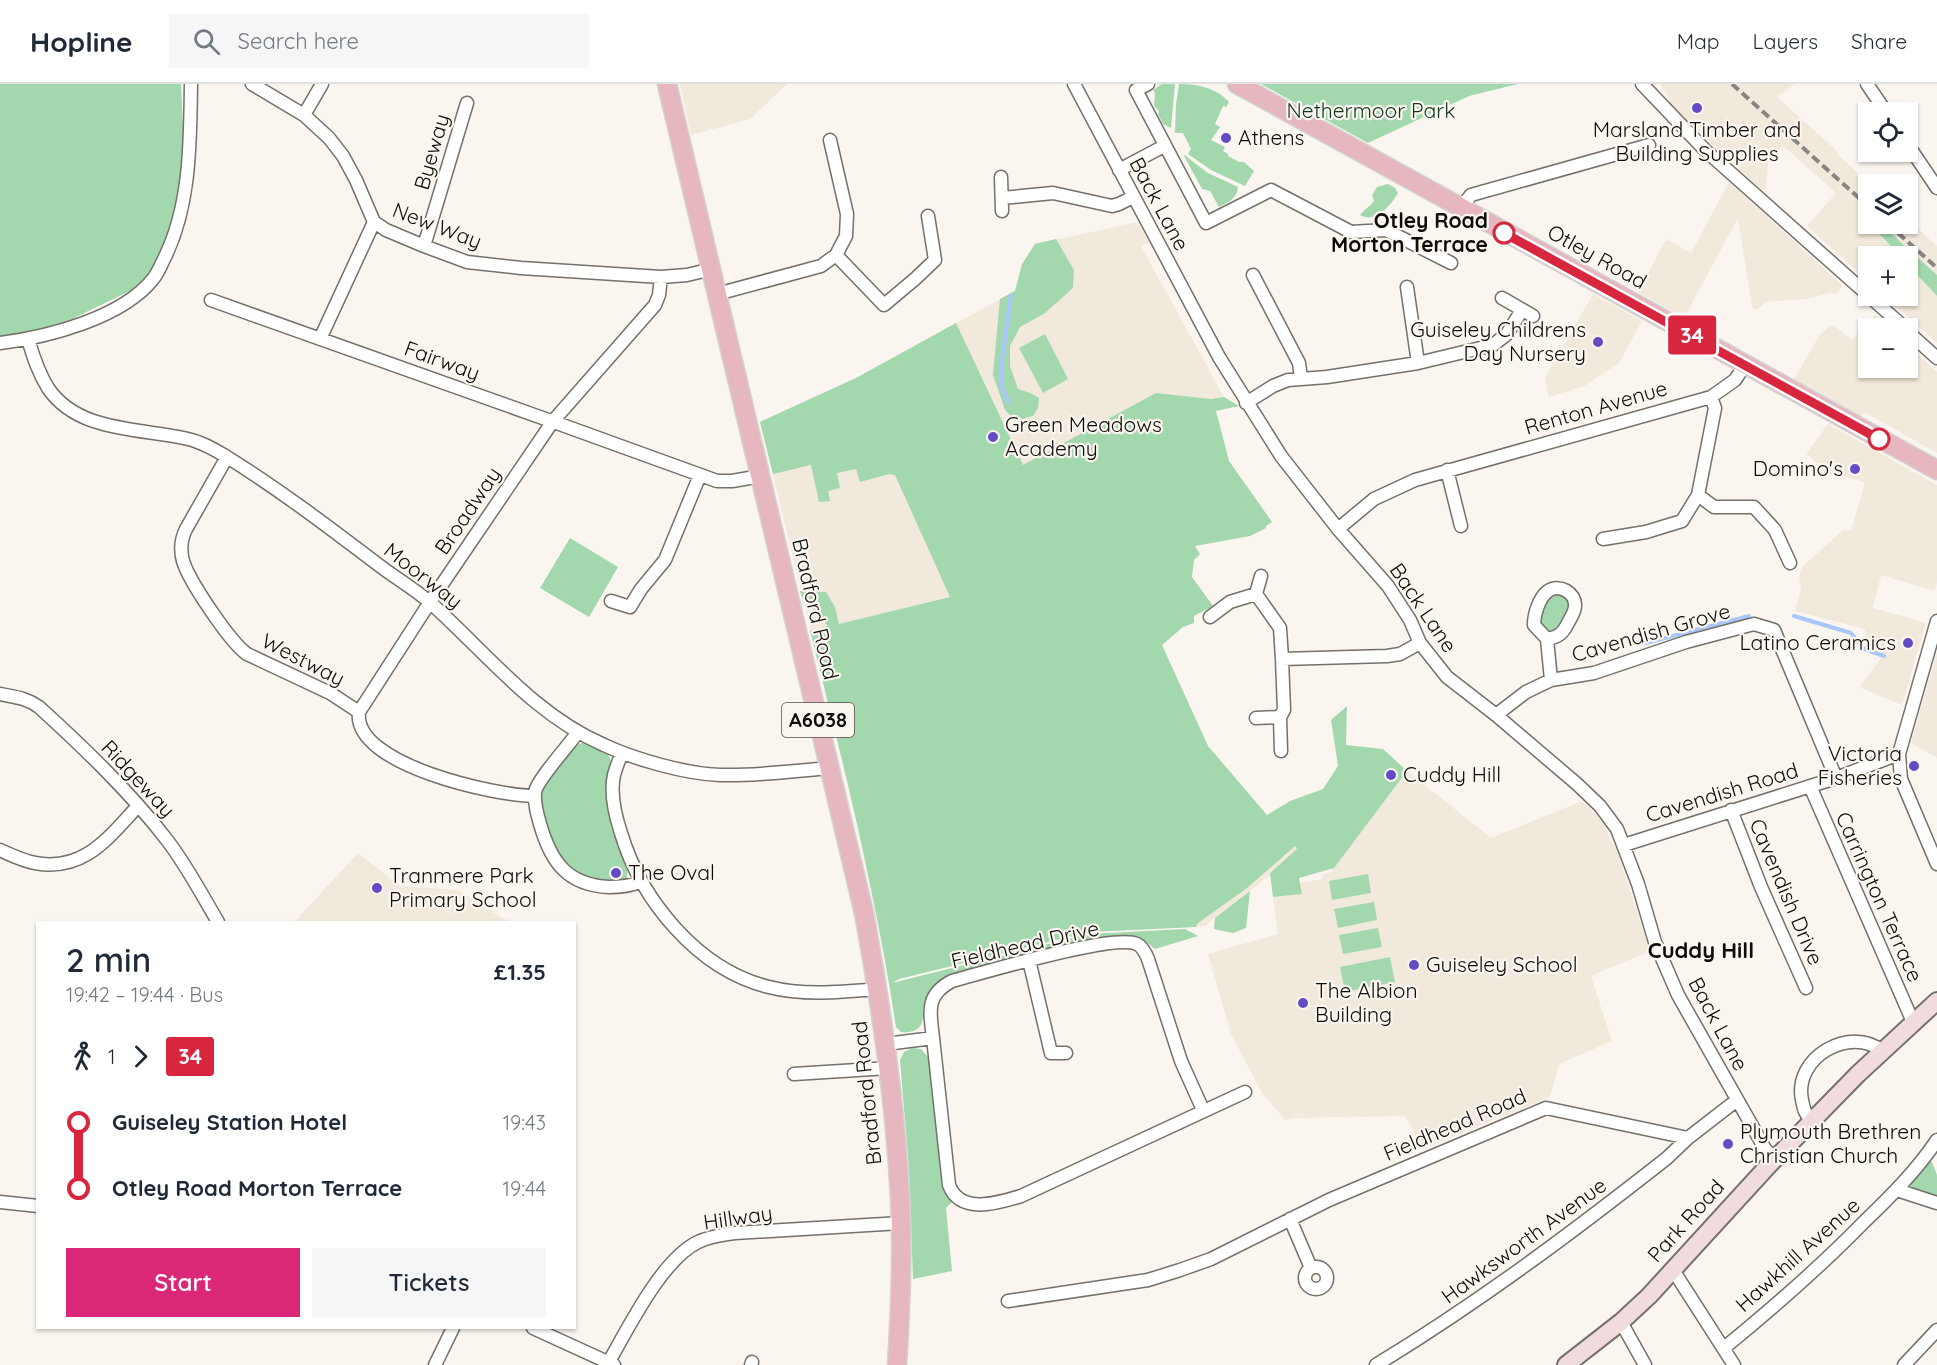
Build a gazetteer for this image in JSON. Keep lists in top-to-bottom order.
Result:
{
  "streets": {
    "main road": [
      "Otley Road",
      "Bradford Road",
      "A6038",
      "Park Road"
    ],
    "street": [
      "Byeway",
      "Back Lane",
      "New Way",
      "Fairway",
      "Renton Avenue",
      "Broadway",
      "Moorway",
      "Cavendish Grove",
      "Westway",
      "Ridgeway",
      "Cavendish Road",
      "Cavendish Drive",
      "Carrington Terrace",
      "Fieldhead Drive",
      "Fieldhead Road",
      "Hillway",
      "Hawksworth Avenue",
      "Hawkhill Avenue"
    ]
  },
  "crossings": [
    ["Byeway", "New Way"],
    ["Back Lane", "Renton Avenue"],
    ["Back Lane", "Cavendish Grove"],
    ["Back Lane", "Cavendish Road"],
    ["Back Lane", "Park Road"],
    ["New Way", "Broadway"],
    ["New Way", "Bradford Road"],
    ["Otley Road", "Renton Avenue"],
    ["Fairway", "Broadway"],
    ["Fairway", "Bradford Road"],
    ["Broadway", "Moorway"],
    ["Broadway", "Westway"],
    ["Moorway", "Bradford Road"],
    ["Moorway", "Westway"],
    ["Bradford Road", "Hillway"],
    ["Cavendish Grove", "Cavendish Road"],
    ["Cavendish Road", "Cavendish Drive"],
    ["Cavendish Road", "Carrington Terrace"],
    ["Carrington Terrace", "Park Road"],
    ["Fieldhead Road", "Hawksworth Avenue"]
  ],
  "districts": ["Cuddy Hill"],
  "parks": ["Nethermoor Park"],
  "places": [
    "Marsland Timber and Building Supplies",
    "Athens",
    "Otley Road Morton Terrace",
    "Guiseley Childrens Day Nursery",
    "Green Meadows Academy",
    "Domino's",
    "Latino Ceramics",
    "Victoria Fisheries",
    "Cuddy Hill",
    "The Oval",
    "Tranmere Park Primary School",
    "Guiseley School",
    "The Albion Building",
    "Plymouth Brethren Christian Church"
  ],
  "lines": ["bus line 34"],
  "page": {
    "header": "Hopline",
    "search": "Search here",
    "nav": ["Map", "Layers", "Share"],
    "on_map": "34",
    "map_buttons": ["+", "−"],
    "heading": ["2 min", "19:42 – 19:44 · Bus", "£1.35"],
    "legs": ["1", "34"],
    "list": [
      {
        "name": "Guiseley Station Hotel",
        "value": "19:43"
      },
      {
        "name": "Otley Road Morton Terrace",
        "value": "19:44"
      }
    ],
    "buttons": ["Start", "Tickets"]
  }
}
